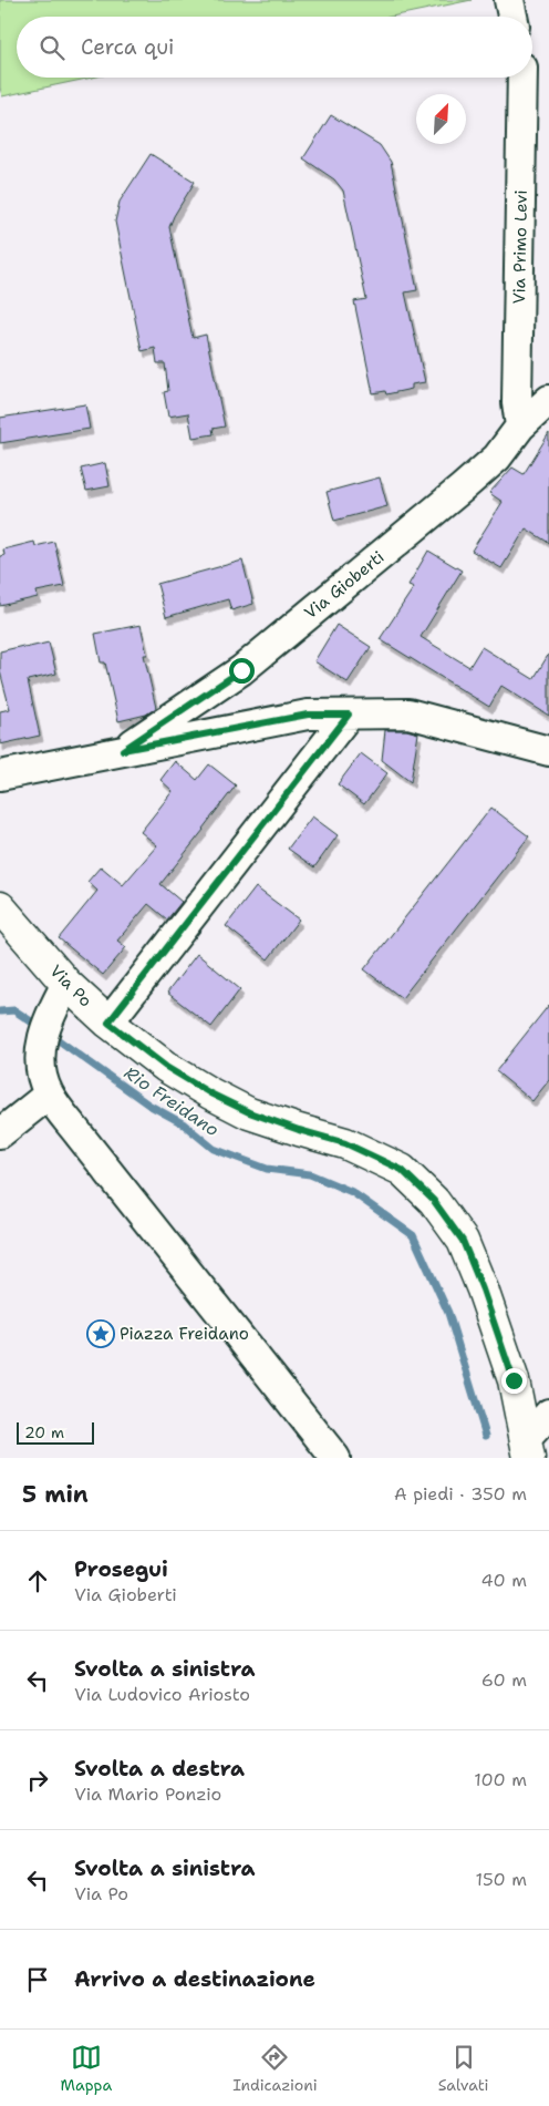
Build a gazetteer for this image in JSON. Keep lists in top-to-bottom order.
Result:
{
  "streets": {
    "street": ["Via Primo Levi", "Via Gioberti", "Via Po"]
  },
  "crossings": [
    ["Via Primo Levi", "Via Gioberti"]
  ],
  "water": ["Rio Freidano"],
  "places": {
    "place": ["Piazza Freidano"]
  },
  "scale_bar": "20 m",
  "north": "top right",
  "page": {
    "search": "Cerca qui",
    "scale": "20 m",
    "heading": ["5 min", "A piedi · 350 m"],
    "list": [
      ["Prosegui", "Via Gioberti", "40 m"],
      ["Svolta a sinistra", "Via Ludovico Ariosto", "60 m"],
      ["Svolta a destra", "Via Mario Ponzio", "100 m"],
      ["Svolta a sinistra", "Via Po", "150 m"],
      "Arrivo a destinazione"
    ],
    "nav": ["Mappa", "Indicazioni", "Salvati"]
  }
}
